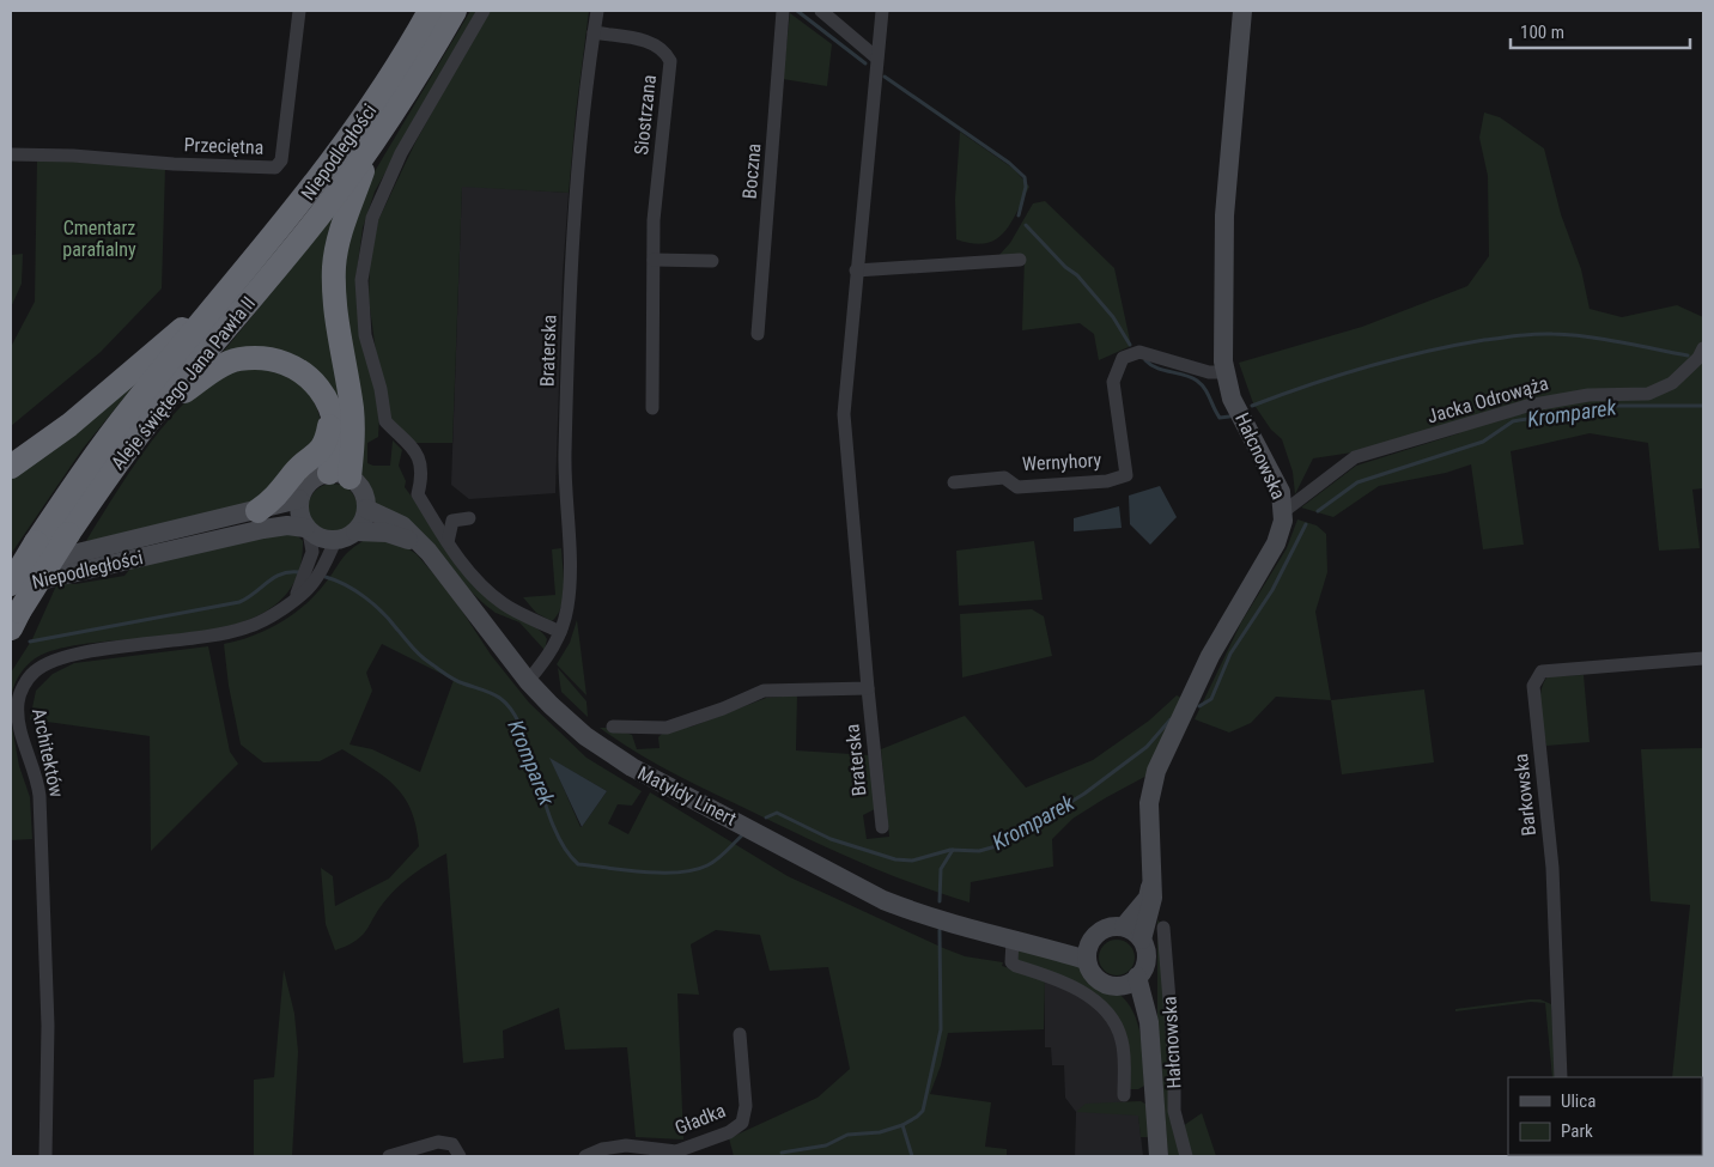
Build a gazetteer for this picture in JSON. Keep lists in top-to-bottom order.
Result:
{
  "streets": {
    "highway": ["Niepodległości", "Aleje świętego Jana Pawła II"],
    "street": [
      "Siostrzana",
      "Przeciętna",
      "Boczna",
      "Braterska",
      "Jacka Odrowąża",
      "Hałcnowska",
      "Wernyhory",
      "Architektów",
      "Barkowska",
      "Matyldy Linert",
      "Gładka"
    ]
  },
  "crossings": [
    ["Siostrzana", "Braterska"],
    ["Niepodległości", "Aleje świętego Jana Pawła II"],
    ["Niepodległości", "Architektów"],
    ["Niepodległości", "Matyldy Linert"],
    ["Braterska", "Matyldy Linert"],
    ["Jacka Odrowąża", "Hałcnowska"],
    ["Hałcnowska", "Wernyhory"],
    ["Hałcnowska", "Matyldy Linert"],
    ["Architektów", "Matyldy Linert"]
  ],
  "water": ["Kromparek"],
  "parks": ["Cmentarz parafialny"],
  "legend": ["Ulica", "Park"],
  "scale_bar": "100 m"
}
